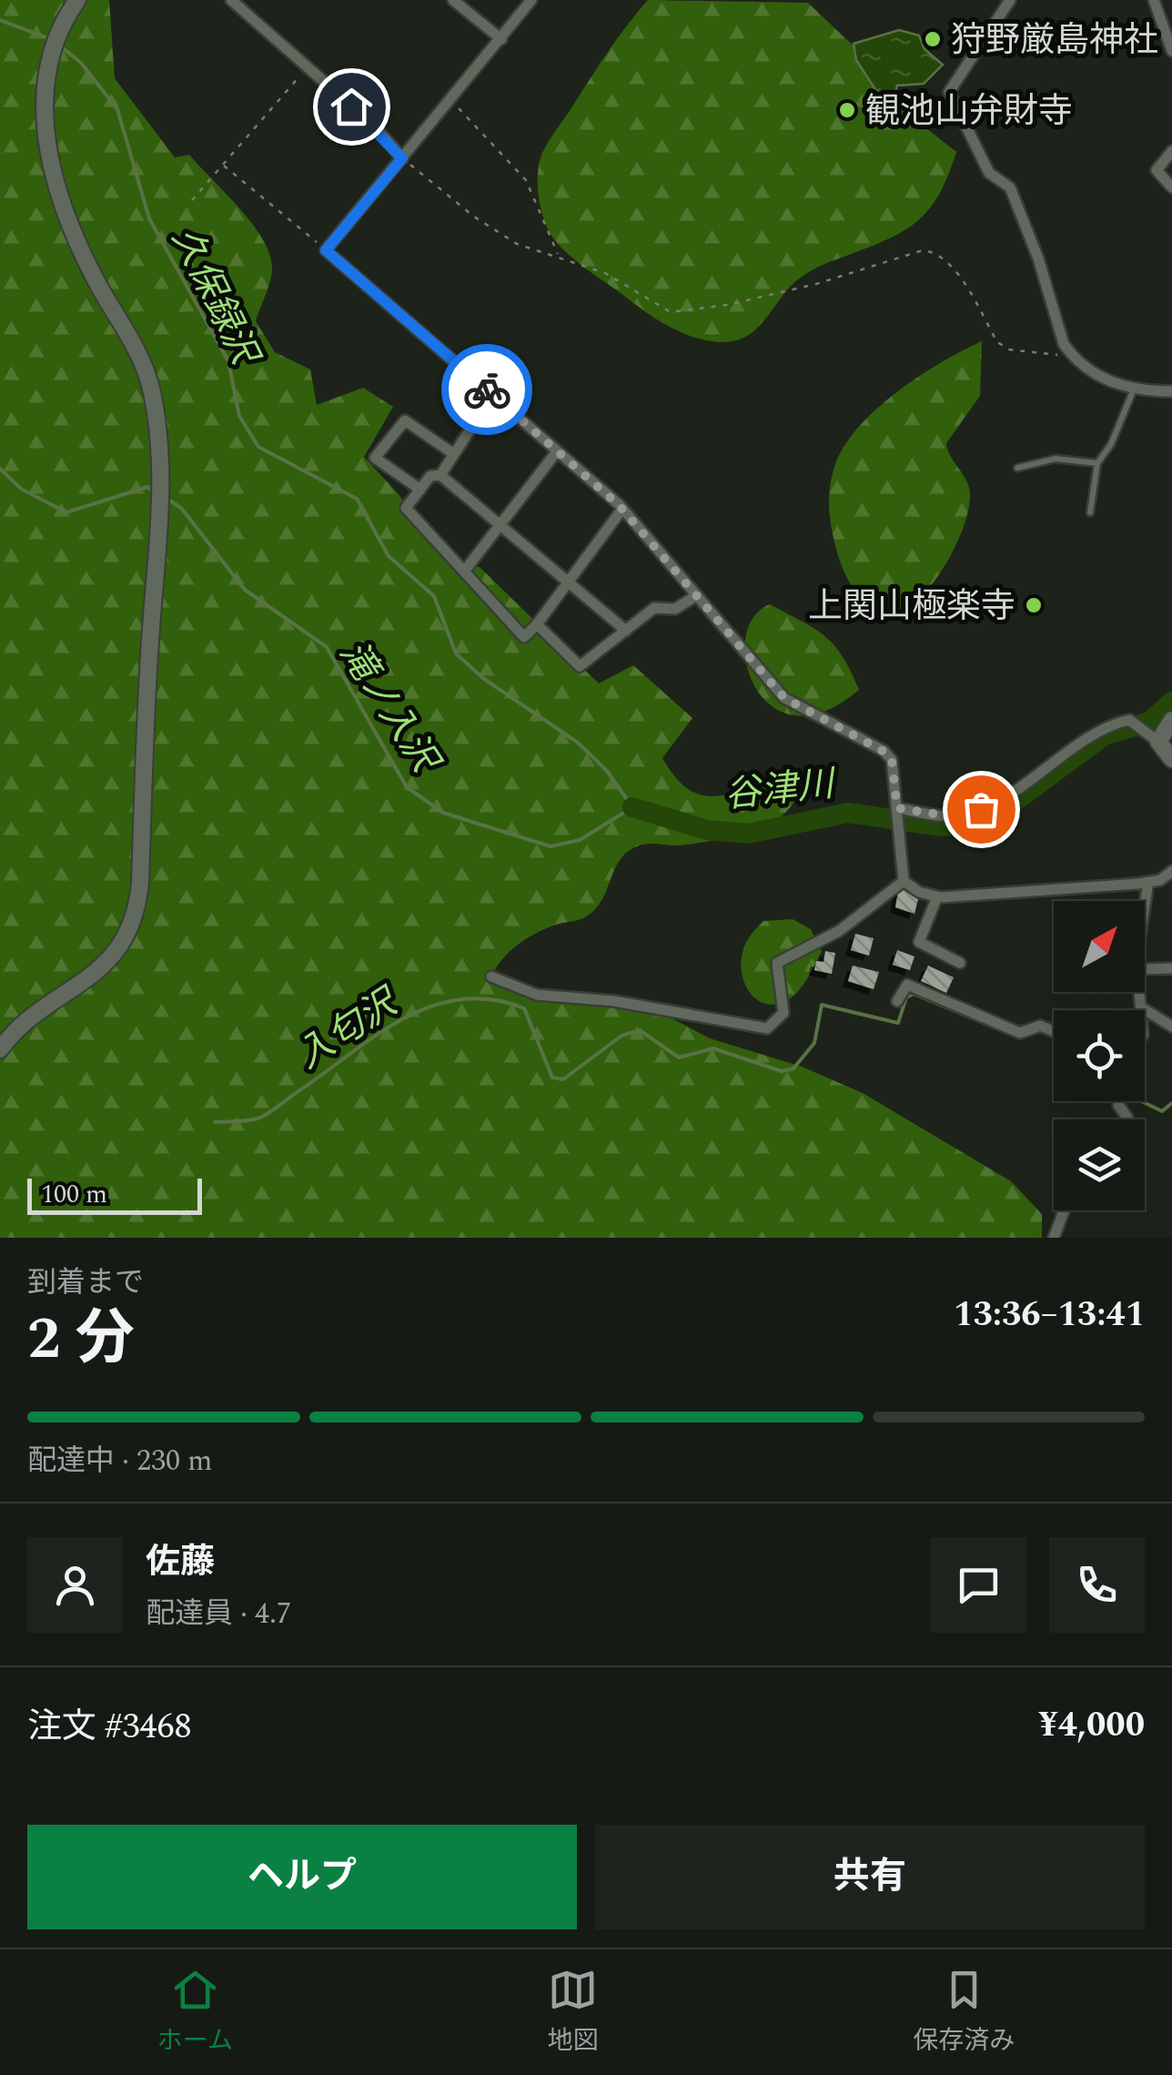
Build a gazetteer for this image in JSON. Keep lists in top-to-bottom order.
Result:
{
  "water": [
    "久保録沢",
    "滝ノ入沢",
    "谷津川",
    "入匂沢"
  ],
  "places": ["狩野厳島神社", "観池山弁財寺", "上関山極楽寺"],
  "scale_bar": "100 m",
  "north": "top right",
  "page": {
    "scale": "100 m",
    "heading": ["2 分", "到着まで", "13:36–13:41"],
    "panel": [
      "佐藤",
      "配達員 · 4.7",
      "注文 #3468",
      "¥4,000"
    ],
    "bar": "配達中 · 230 m",
    "buttons": ["ヘルプ", "共有"],
    "tabs": ["ホーム", "地図", "保存済み"]
  }
}
